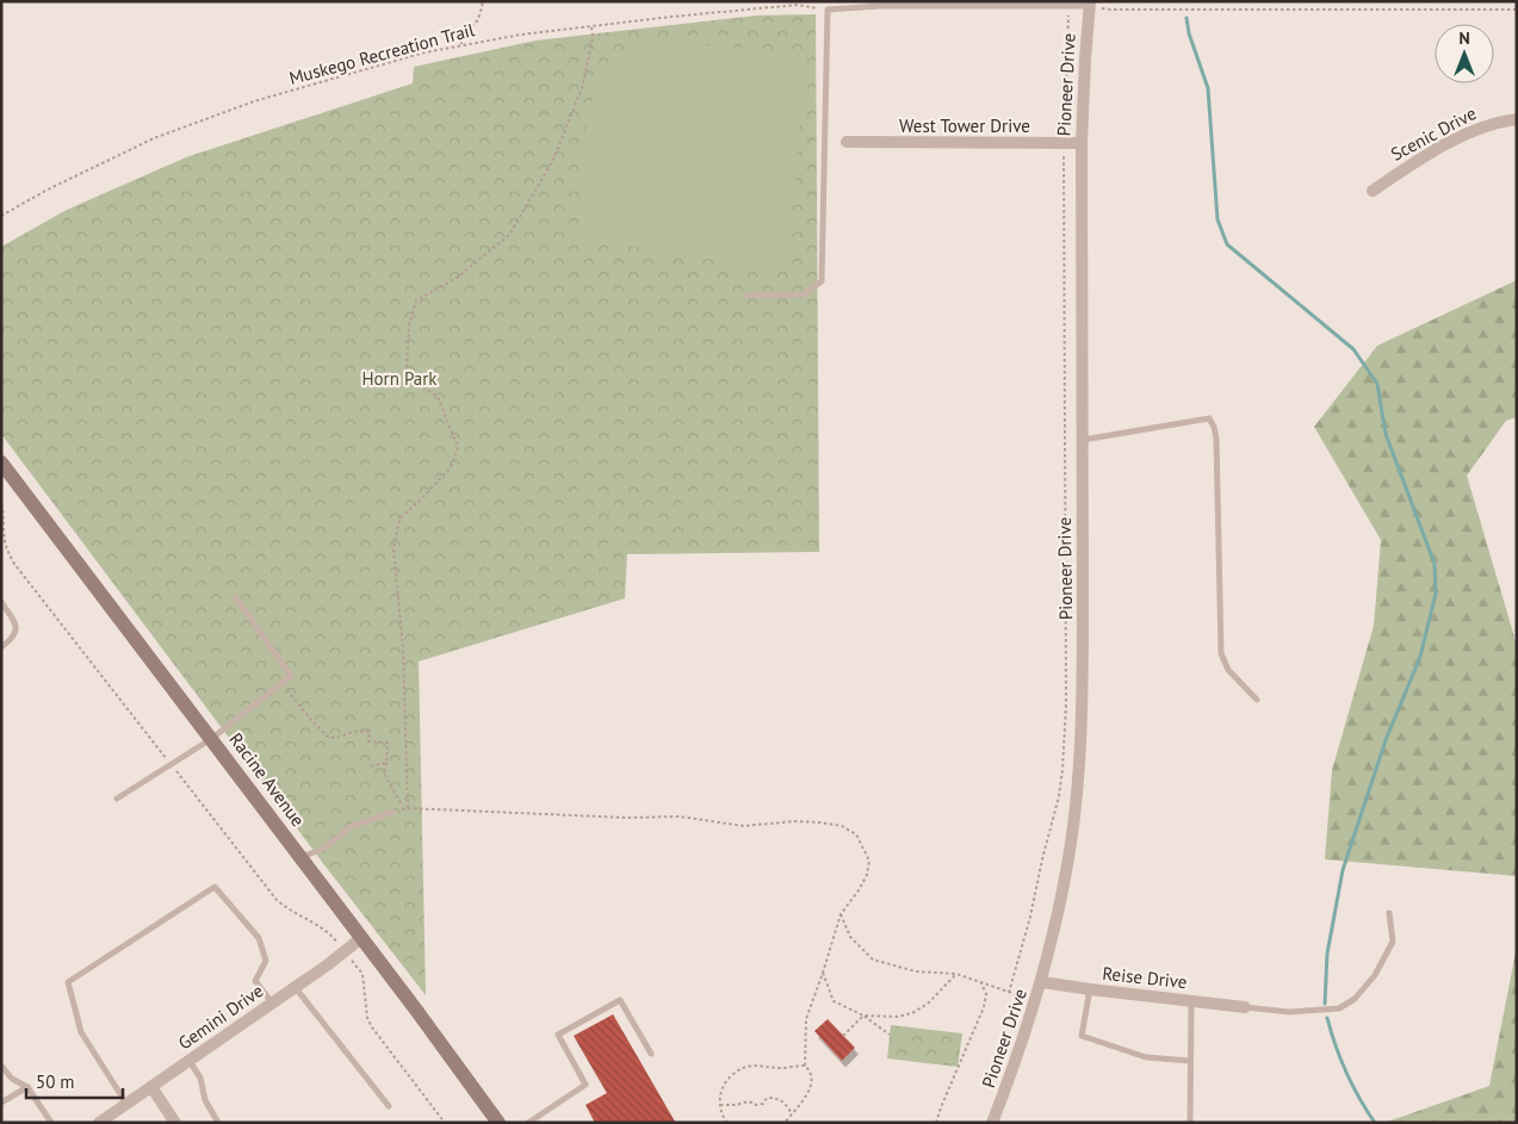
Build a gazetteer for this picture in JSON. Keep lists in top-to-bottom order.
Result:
{
  "streets": {
    "main road": ["Racine Avenue"],
    "street": [
      "Pioneer Drive",
      "West Tower Drive",
      "Scenic Drive",
      "Reise Drive",
      "Gemini Drive"
    ],
    "path": ["Muskego Recreation Trail"]
  },
  "crossings": [
    ["Pioneer Drive", "West Tower Drive"],
    ["Pioneer Drive", "Reise Drive"],
    ["Racine Avenue", "Gemini Drive"]
  ],
  "parks": ["Horn Park"],
  "scale_bar": "50 m",
  "north": "top"
}
